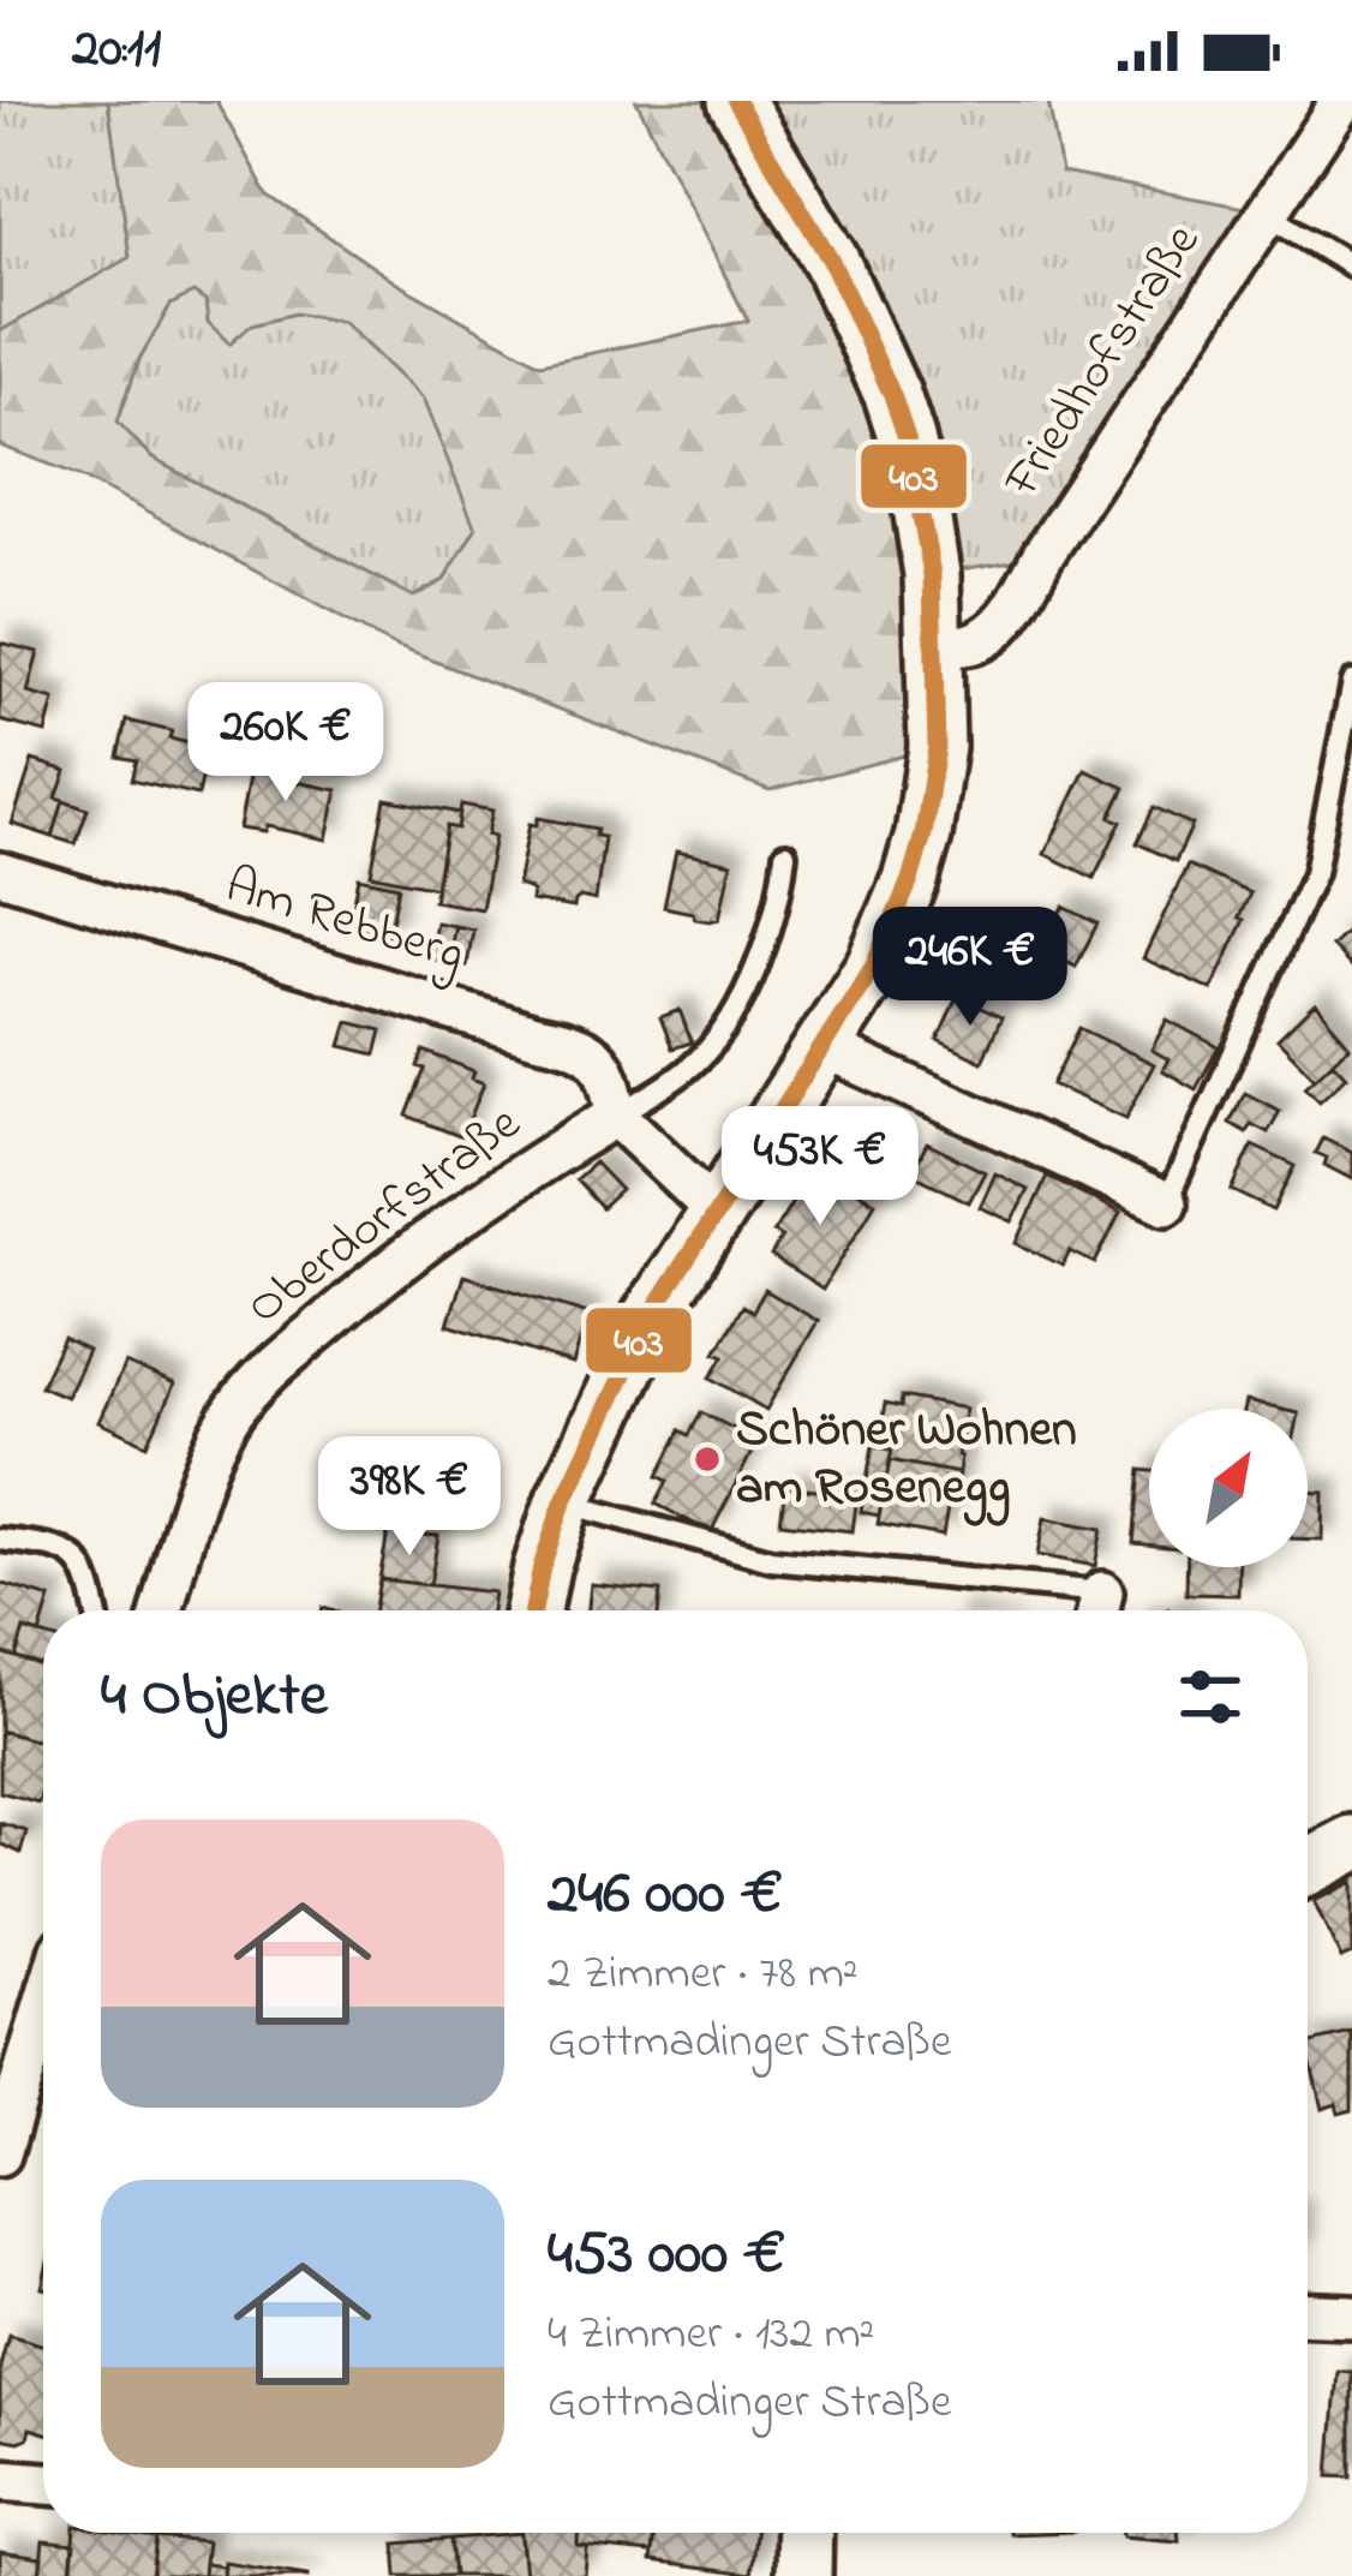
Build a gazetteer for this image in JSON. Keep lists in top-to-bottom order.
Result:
{
  "streets": {
    "street": ["Friedhofstraße", "Am Rebberg", "Oberdorfstraße"]
  },
  "crossings": [
    ["Am Rebberg", "Oberdorfstraße"]
  ],
  "places": ["Schöner Wohnen am Rosenegg"],
  "lines": ["transit line 403"],
  "north": "top right",
  "page": {
    "status": "20:11",
    "price": [
      "260K €",
      "246K €",
      "453K €",
      "398K €"
    ],
    "heading": "4 Objekte",
    "list": [
      {
        "name": "246 000 €",
        "note": "2 Zimmer · 78 m² · Gottmadinger Straße"
      },
      {
        "name": "453 000 €",
        "note": "4 Zimmer · 132 m² · Gottmadinger Straße"
      }
    ]
  }
}
